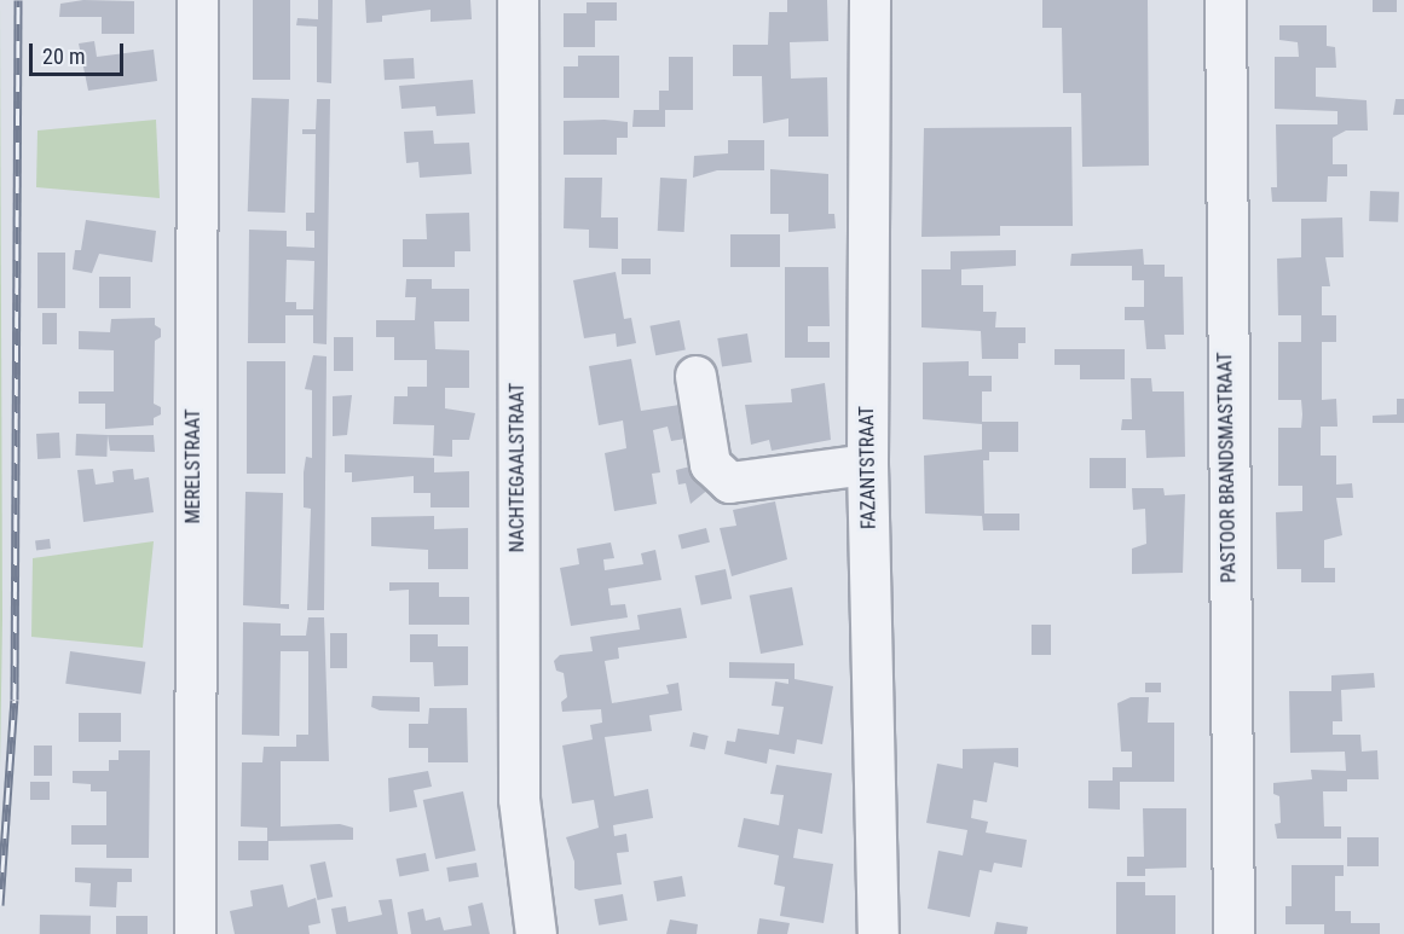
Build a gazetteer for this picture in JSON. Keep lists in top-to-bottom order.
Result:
{
  "streets": {
    "street": [
      "MERELSTRAAT",
      "NACHTEGAALSTRAAT",
      "FAZANTSTRAAT",
      "PASTOOR BRANDSMASTRAAT"
    ]
  },
  "scale_bar": "20 m"
}
